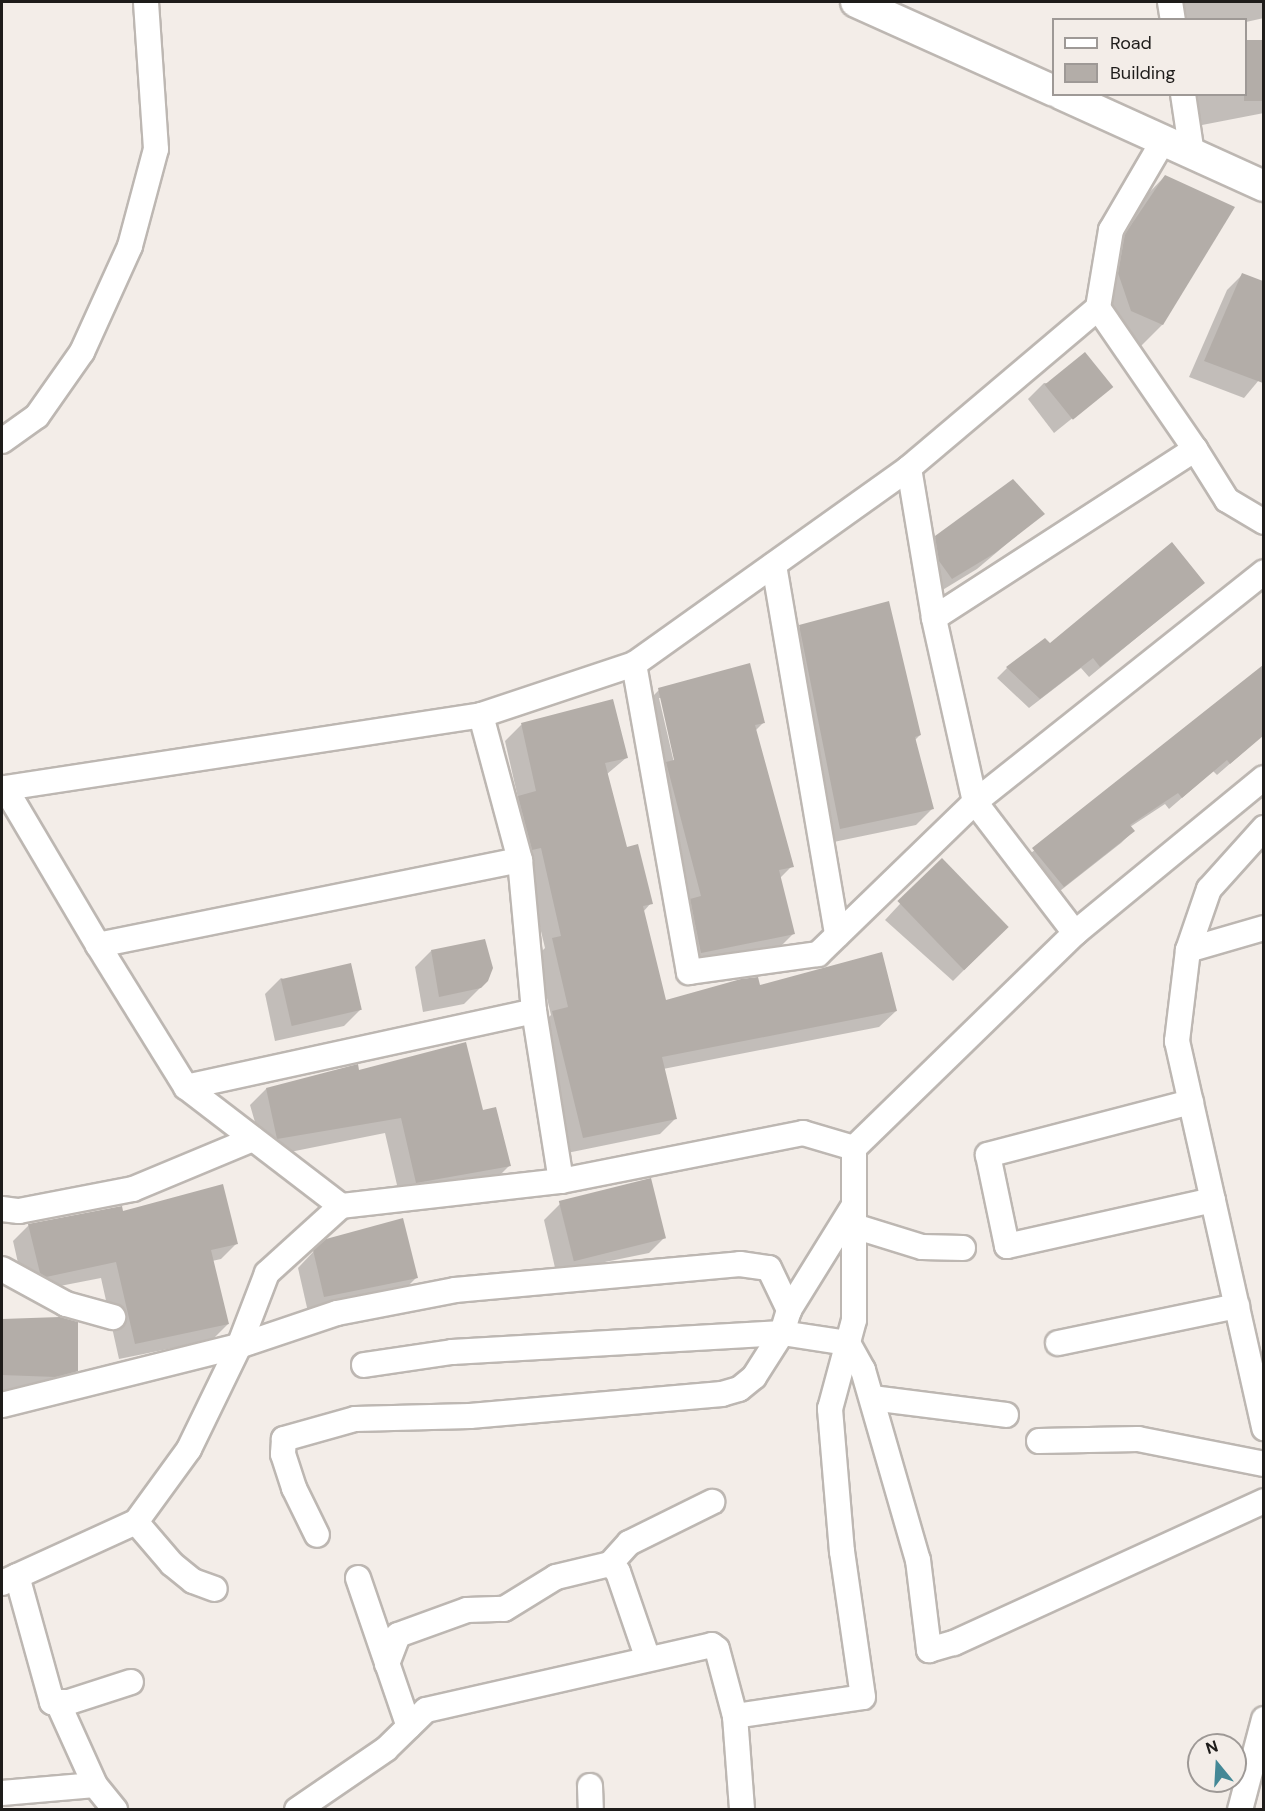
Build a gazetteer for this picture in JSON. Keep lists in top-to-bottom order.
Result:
{
  "legend": ["Road", "Building"],
  "north": "top"
}
